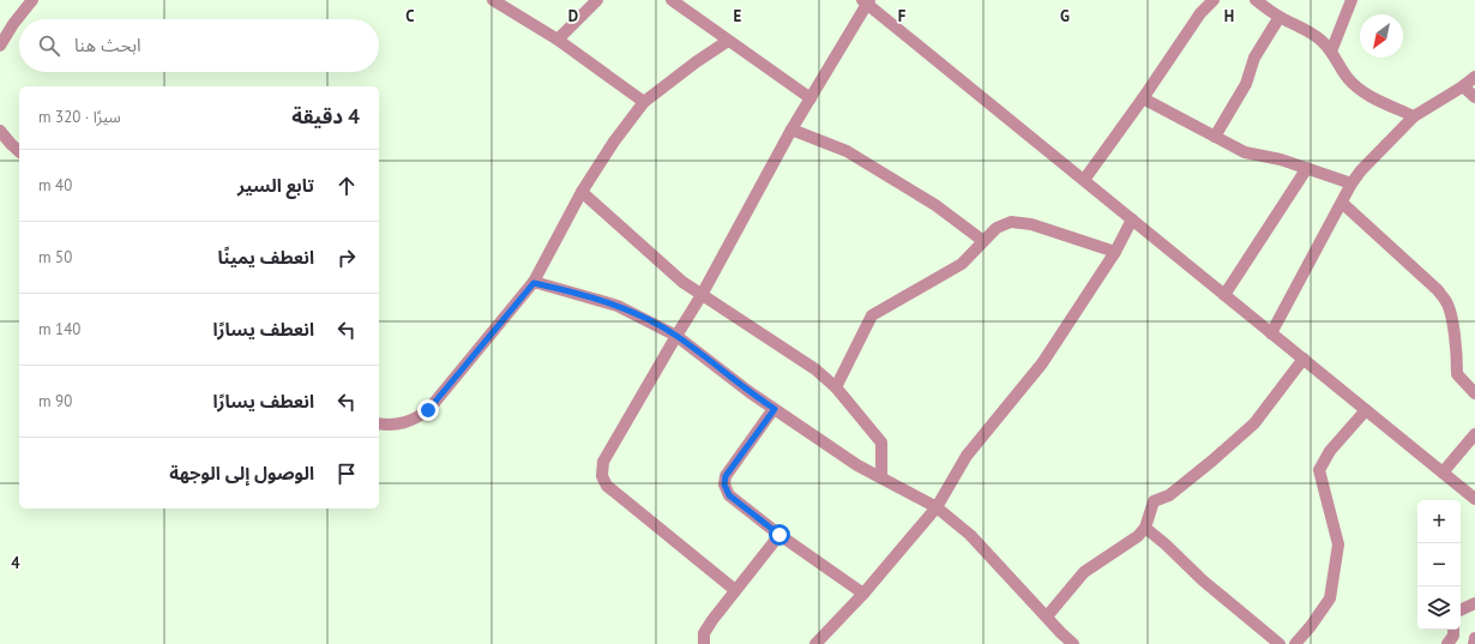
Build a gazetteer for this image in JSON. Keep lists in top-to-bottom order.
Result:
{
  "north": "bottom left",
  "page": {
    "search": "ابحث هنا",
    "heading": ["4 دقيقة", "سيرًا · 320 m"],
    "list": [
      ["تابع السير", "40 m"],
      ["انعطف يمينًا", "50 m"],
      ["انعطف يسارًا", "140 m"],
      ["انعطف يسارًا", "90 m"],
      "الوصول إلى الوجهة"
    ],
    "map_buttons": ["+", "−"]
  },
  "grid": {
    "columns": [
      "C",
      "D",
      "E",
      "F",
      "G",
      "H"
    ],
    "rows": ["4"]
  }
}
